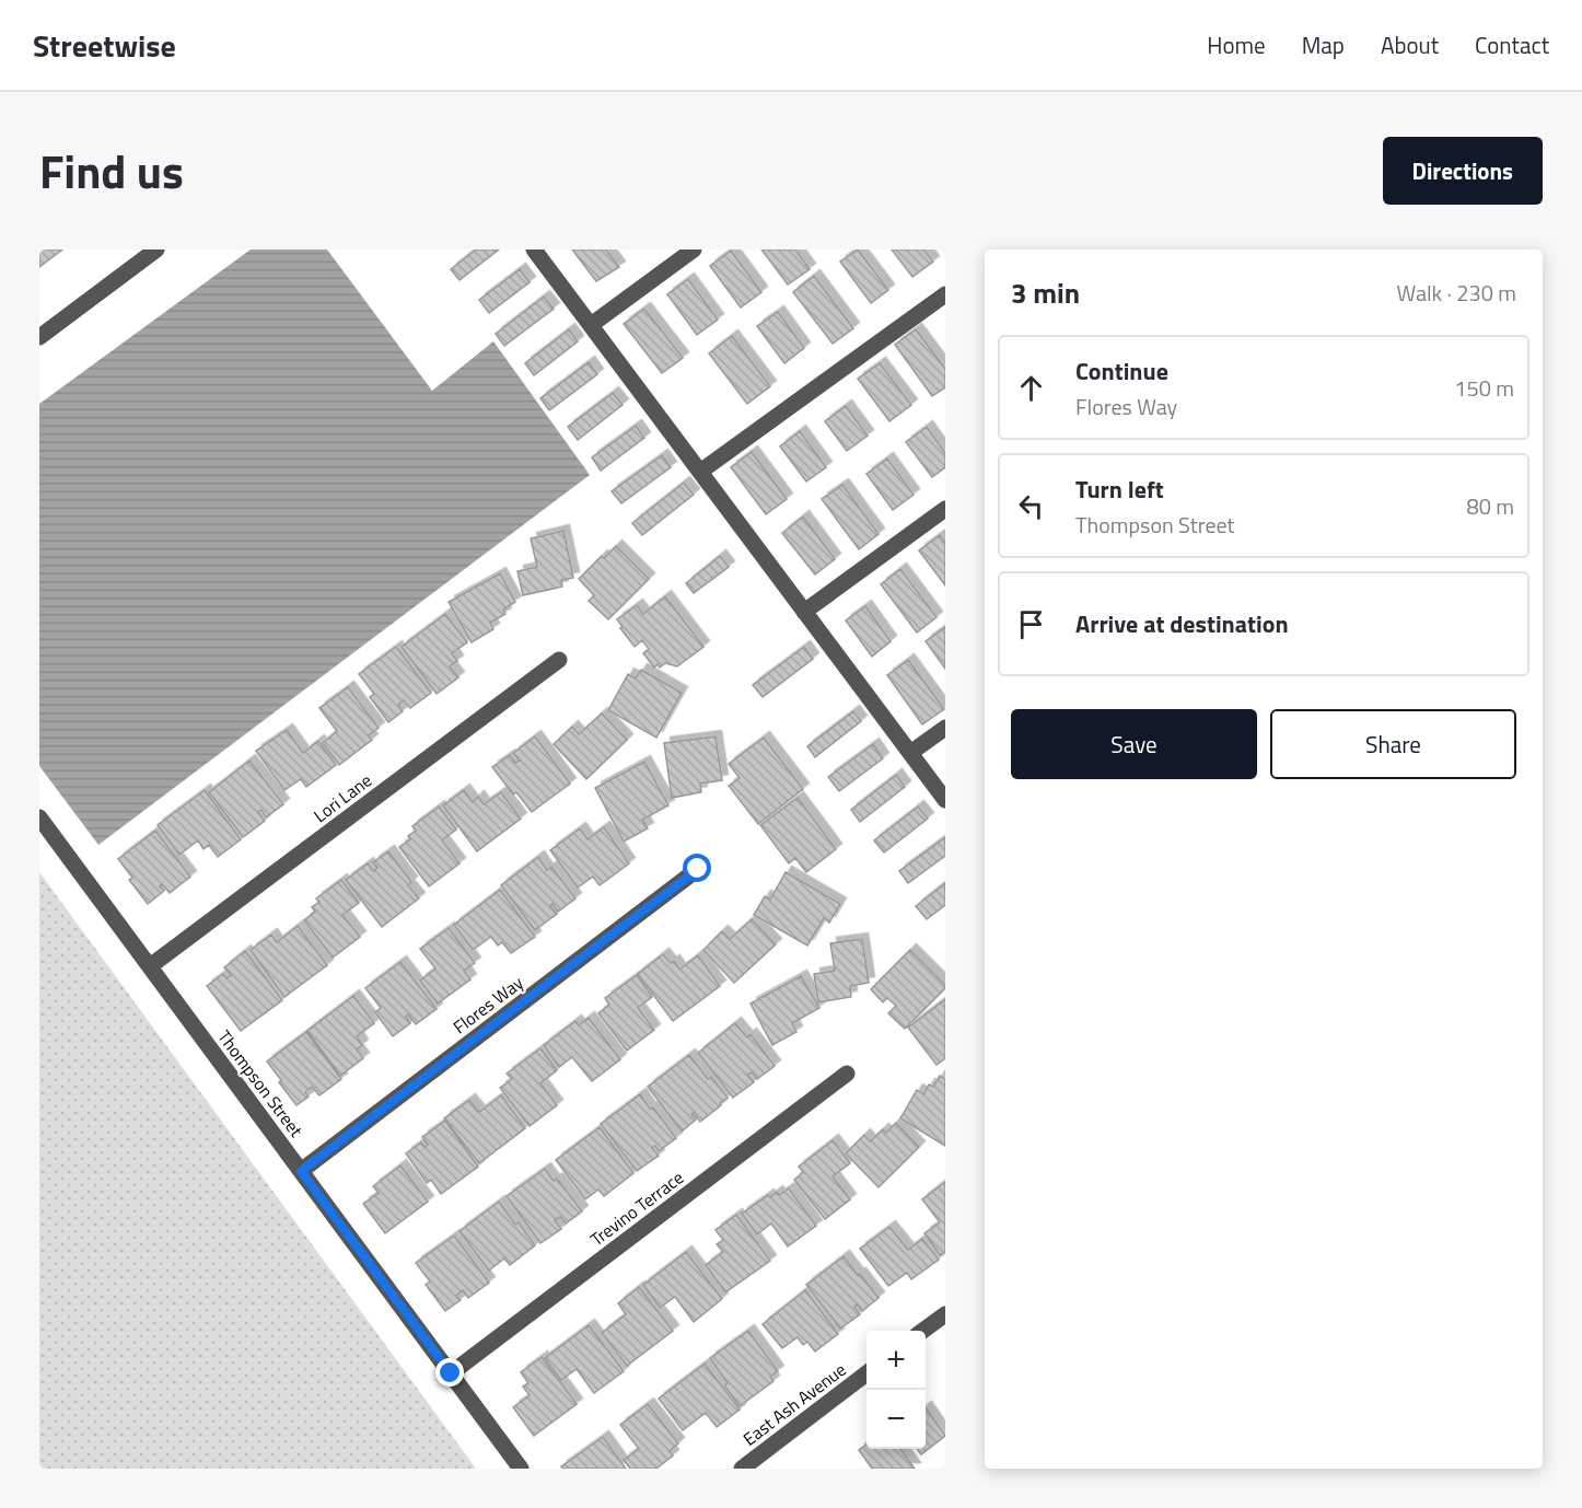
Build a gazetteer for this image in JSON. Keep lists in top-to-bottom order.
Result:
{
  "streets": {
    "street": [
      "Lori Lane",
      "Flores Way",
      "Thompson Street",
      "Trevino Terrace",
      "East Ash Avenue"
    ]
  },
  "crossings": [
    ["Lori Lane", "Thompson Street"],
    ["Flores Way", "Thompson Street"],
    ["Thompson Street", "Trevino Terrace"]
  ],
  "page": {
    "header": "Streetwise",
    "nav": [
      "Home",
      "Map",
      "About",
      "Contact"
    ],
    "title": "Find us",
    "buttons": [
      "Directions",
      ["Save", "Share"]
    ],
    "heading": ["3 min", "Walk · 230 m"],
    "list": [
      ["Continue", "Flores Way", "150 m"],
      ["Turn left", "Thompson Street", "80 m"],
      "Arrive at destination"
    ],
    "map_buttons": ["+", "−"]
  }
}
